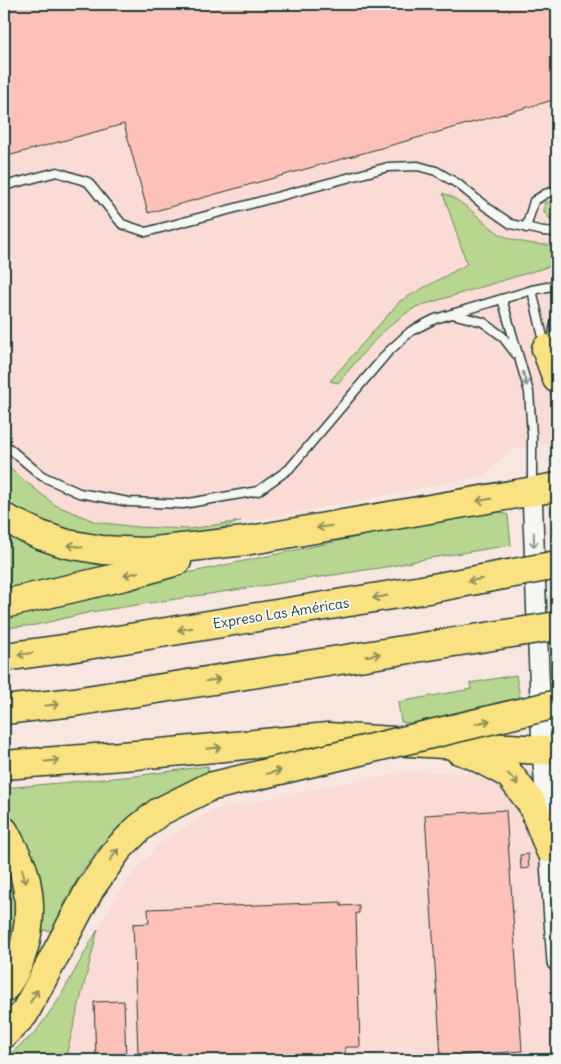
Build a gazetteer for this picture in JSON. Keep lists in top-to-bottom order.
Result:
{
  "streets": {
    "highway": ["Expreso Las Américas"]
  }
}
